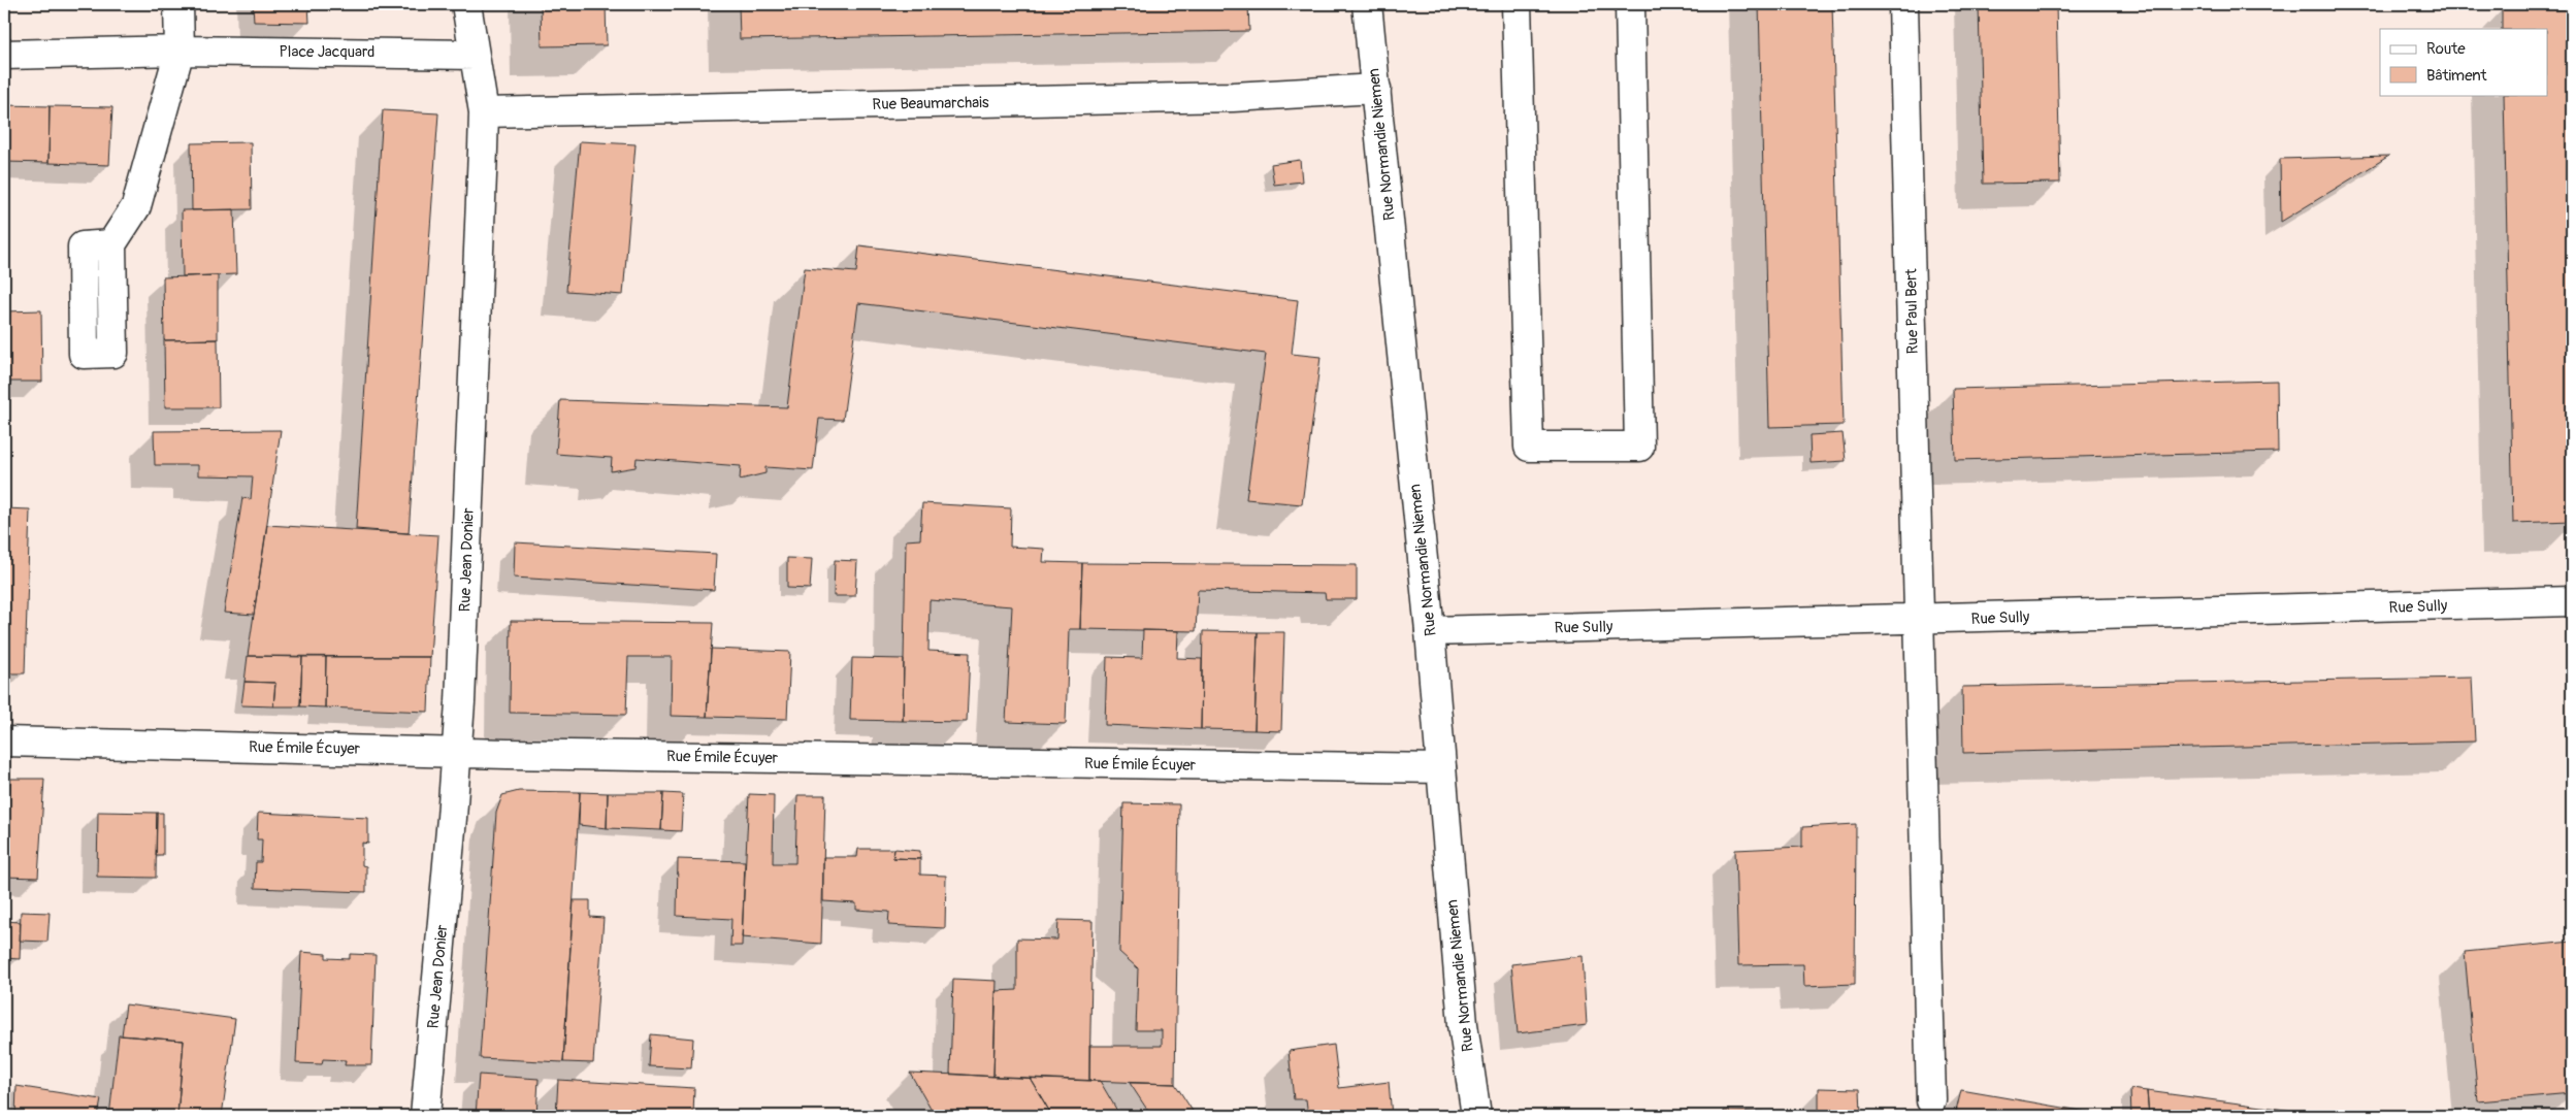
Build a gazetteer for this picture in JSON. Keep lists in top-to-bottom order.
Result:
{
  "streets": {
    "street": [
      "Place Jacquard",
      "Rue Beaumarchais",
      "Rue Normandie Niemen",
      "Rue Paul Bert",
      "Rue Jean Donier",
      "Rue Sully",
      "Rue Émile Écuyer"
    ]
  },
  "crossings": [
    ["Place Jacquard", "Rue Jean Donier"],
    ["Rue Beaumarchais", "Rue Normandie Niemen"],
    ["Rue Beaumarchais", "Rue Jean Donier"],
    ["Rue Normandie Niemen", "Rue Sully"],
    ["Rue Normandie Niemen", "Rue Émile Écuyer"],
    ["Rue Paul Bert", "Rue Sully"],
    ["Rue Jean Donier", "Rue Émile Écuyer"]
  ],
  "legend": ["Route", "Bâtiment"]
}
